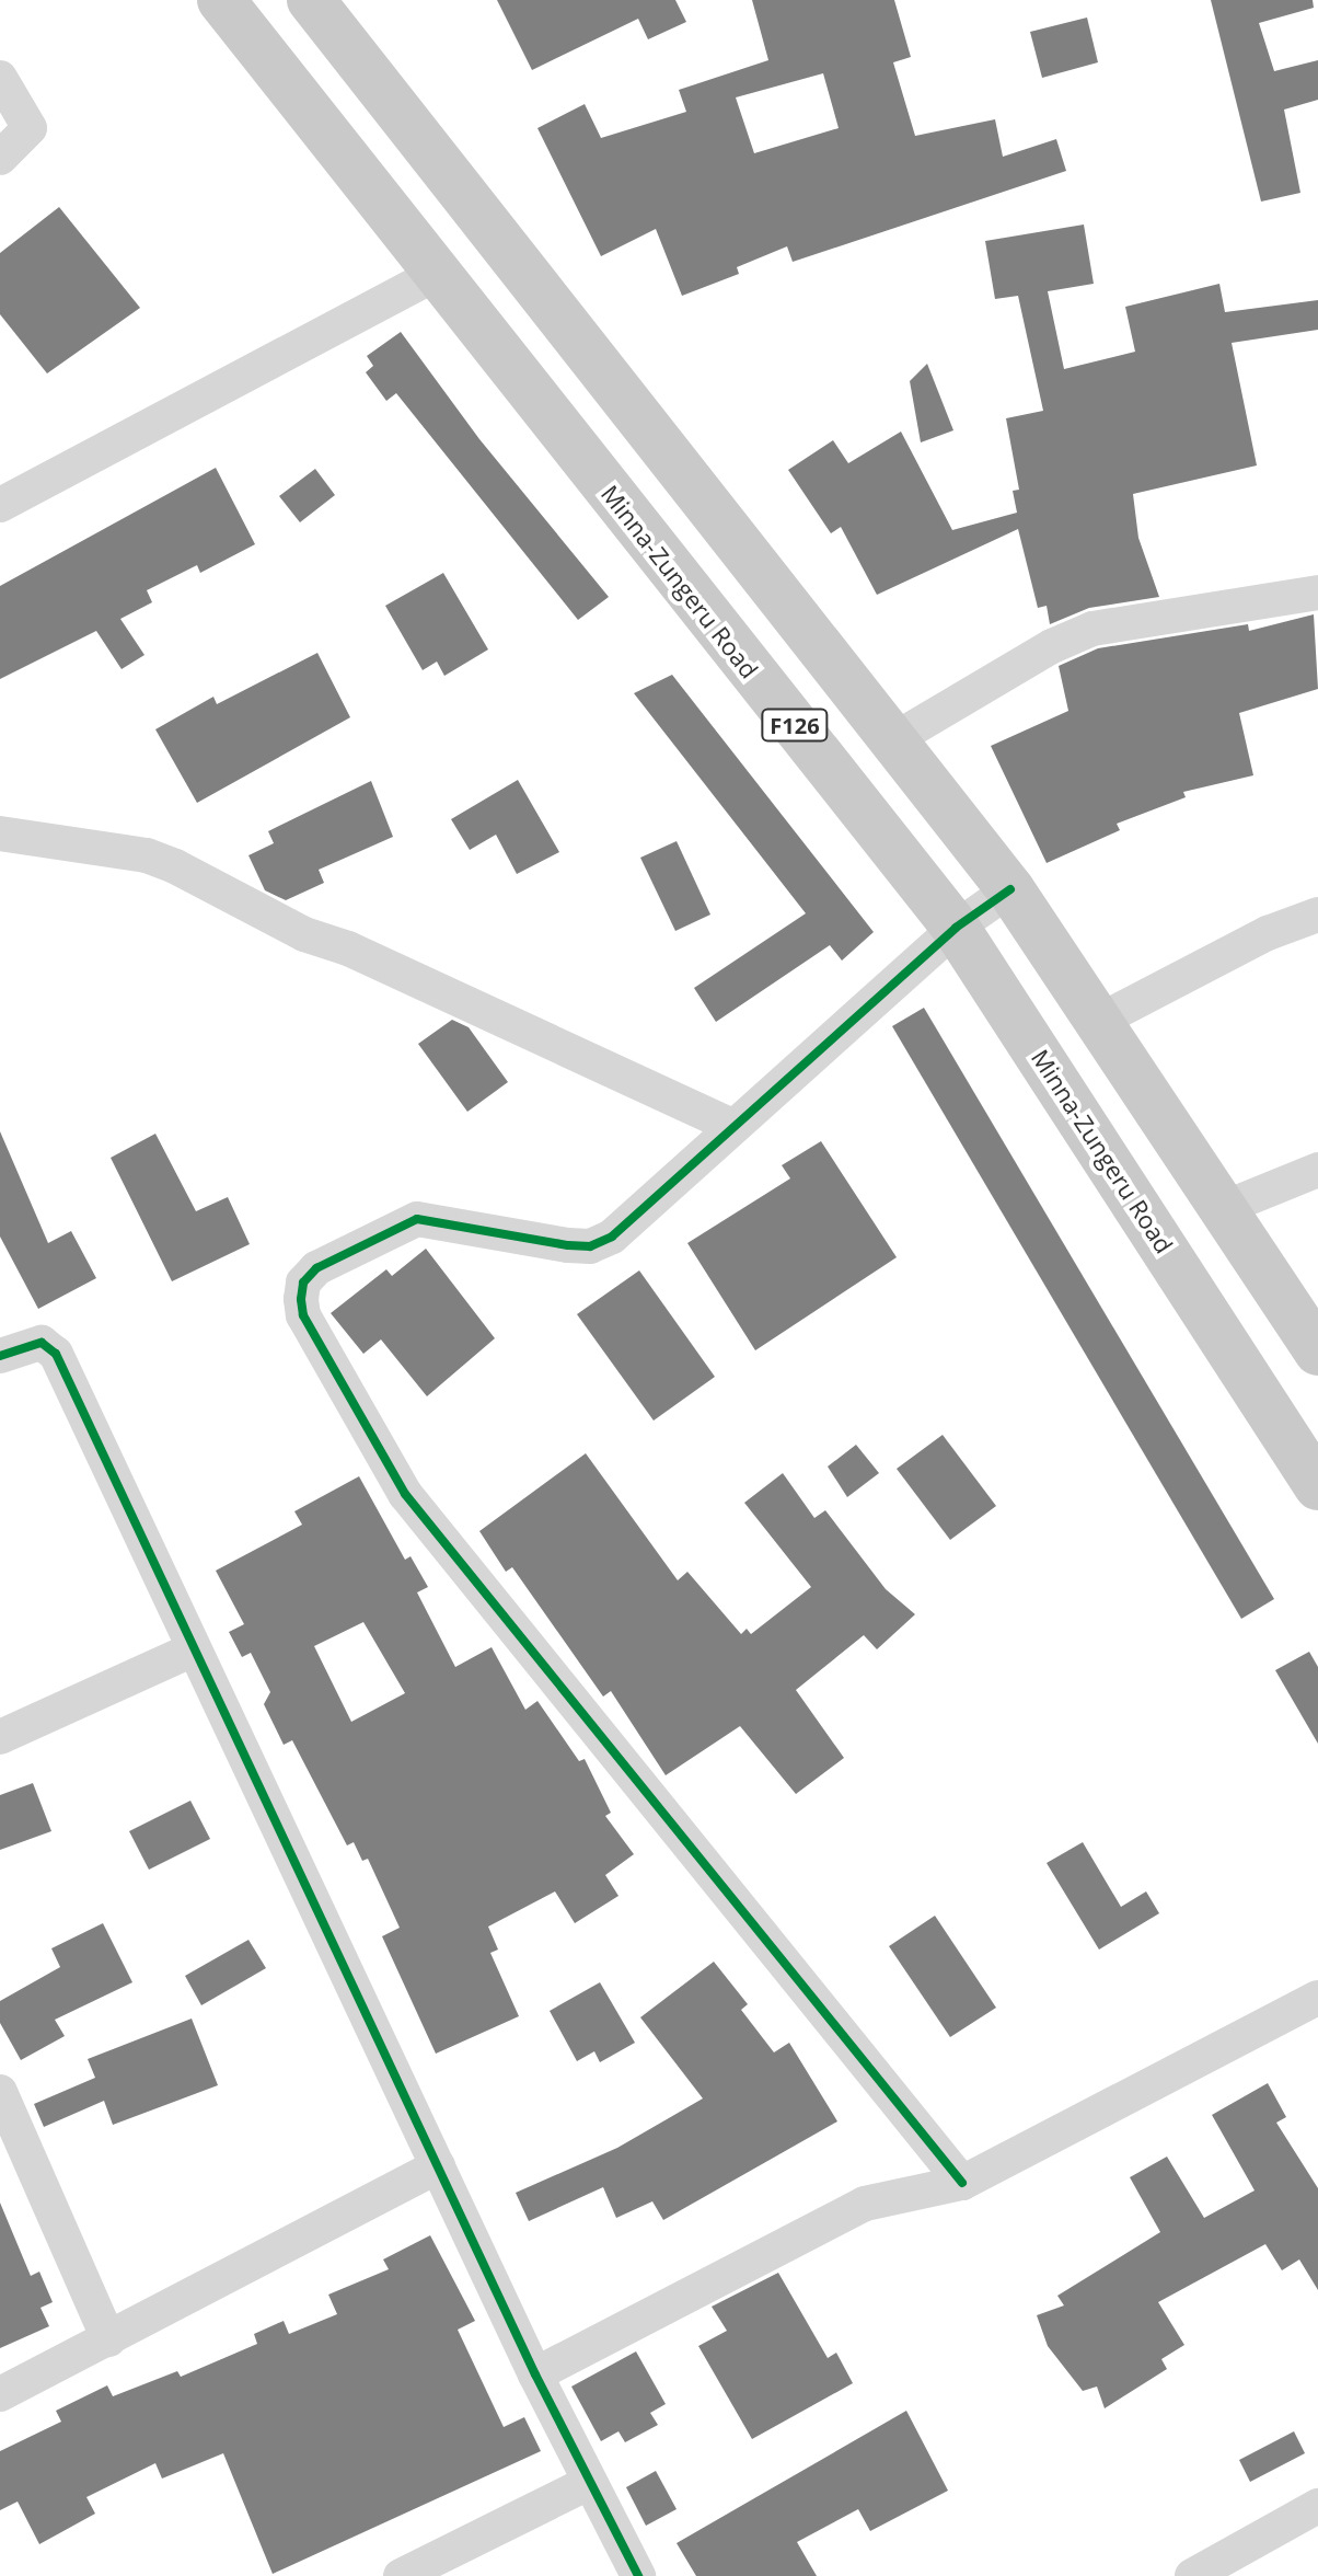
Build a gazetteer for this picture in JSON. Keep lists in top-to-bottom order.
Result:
{
  "streets": {
    "main road": ["Minna-Zungeru Road", "F126"]
  }
}
